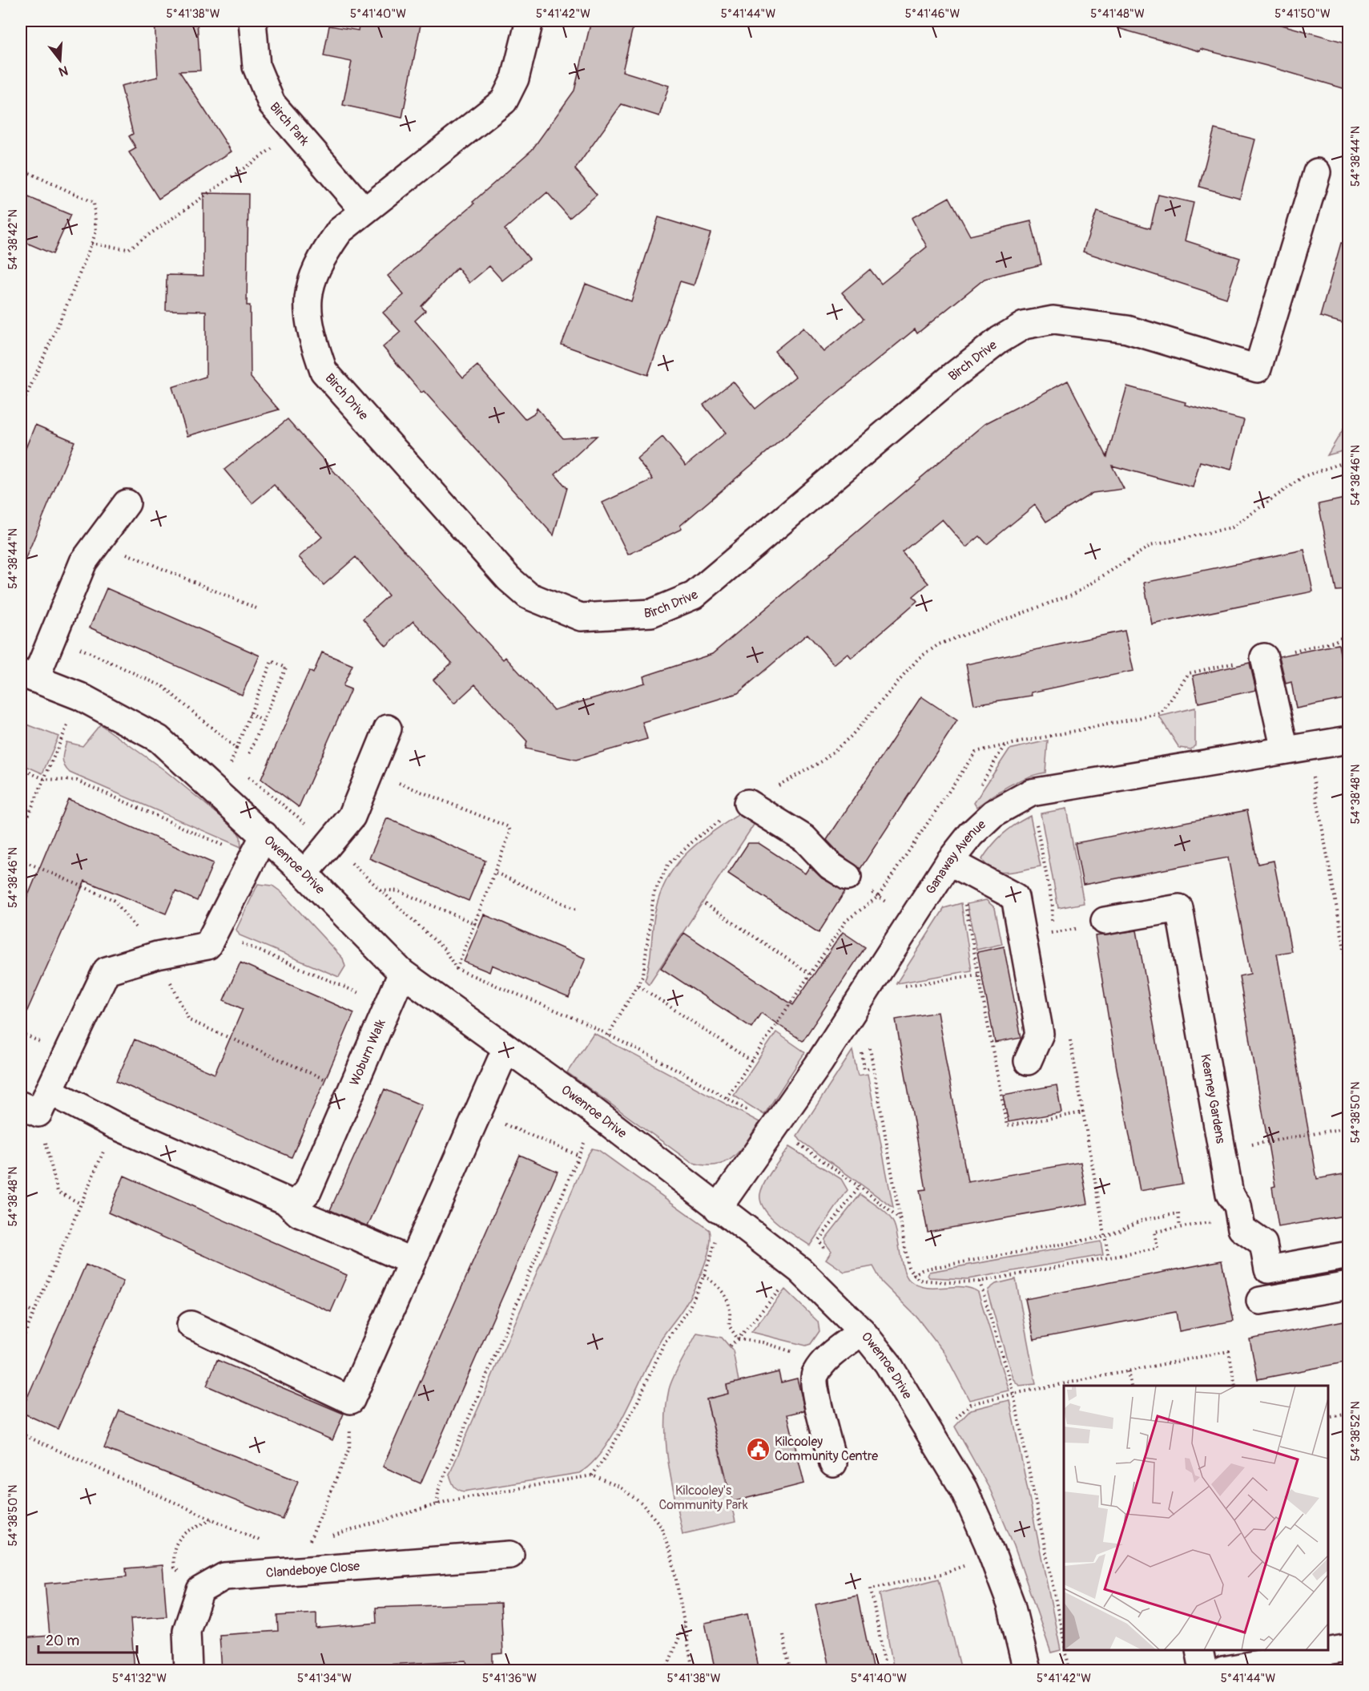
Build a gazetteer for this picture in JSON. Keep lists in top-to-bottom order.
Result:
{
  "streets": {
    "street": [
      "Birch Park",
      "Birch Drive",
      "Ganaway Avenue",
      "Owenroe Drive",
      "Woburn Walk",
      "Kearney Gardens",
      "Clandeboye Close"
    ]
  },
  "crossings": [
    ["Birch Park", "Birch Drive"],
    ["Ganaway Avenue", "Owenroe Drive"],
    ["Owenroe Drive", "Woburn Walk"]
  ],
  "parks": ["Kilcooley's Community Park"],
  "places": {
    "public building": ["Kilcooley Community Centre"]
  },
  "scale_bar": "20 m",
  "north": "bottom",
  "coordinates": [
    "5°41'38\"W",
    "5°41'40\"W",
    "5°41'42\"W",
    "5°41'44\"W",
    "5°41'46\"W",
    "5°41'48\"W",
    "5°41'50\"W",
    "54°38'44\"N",
    "54°38'42\"N",
    "54°38'46\"N",
    "54°38'48\"N",
    "54°38'50\"N",
    "54°38'52\"N",
    "5°41'32\"W",
    "5°41'34\"W",
    "5°41'36\"W"
  ]
}
